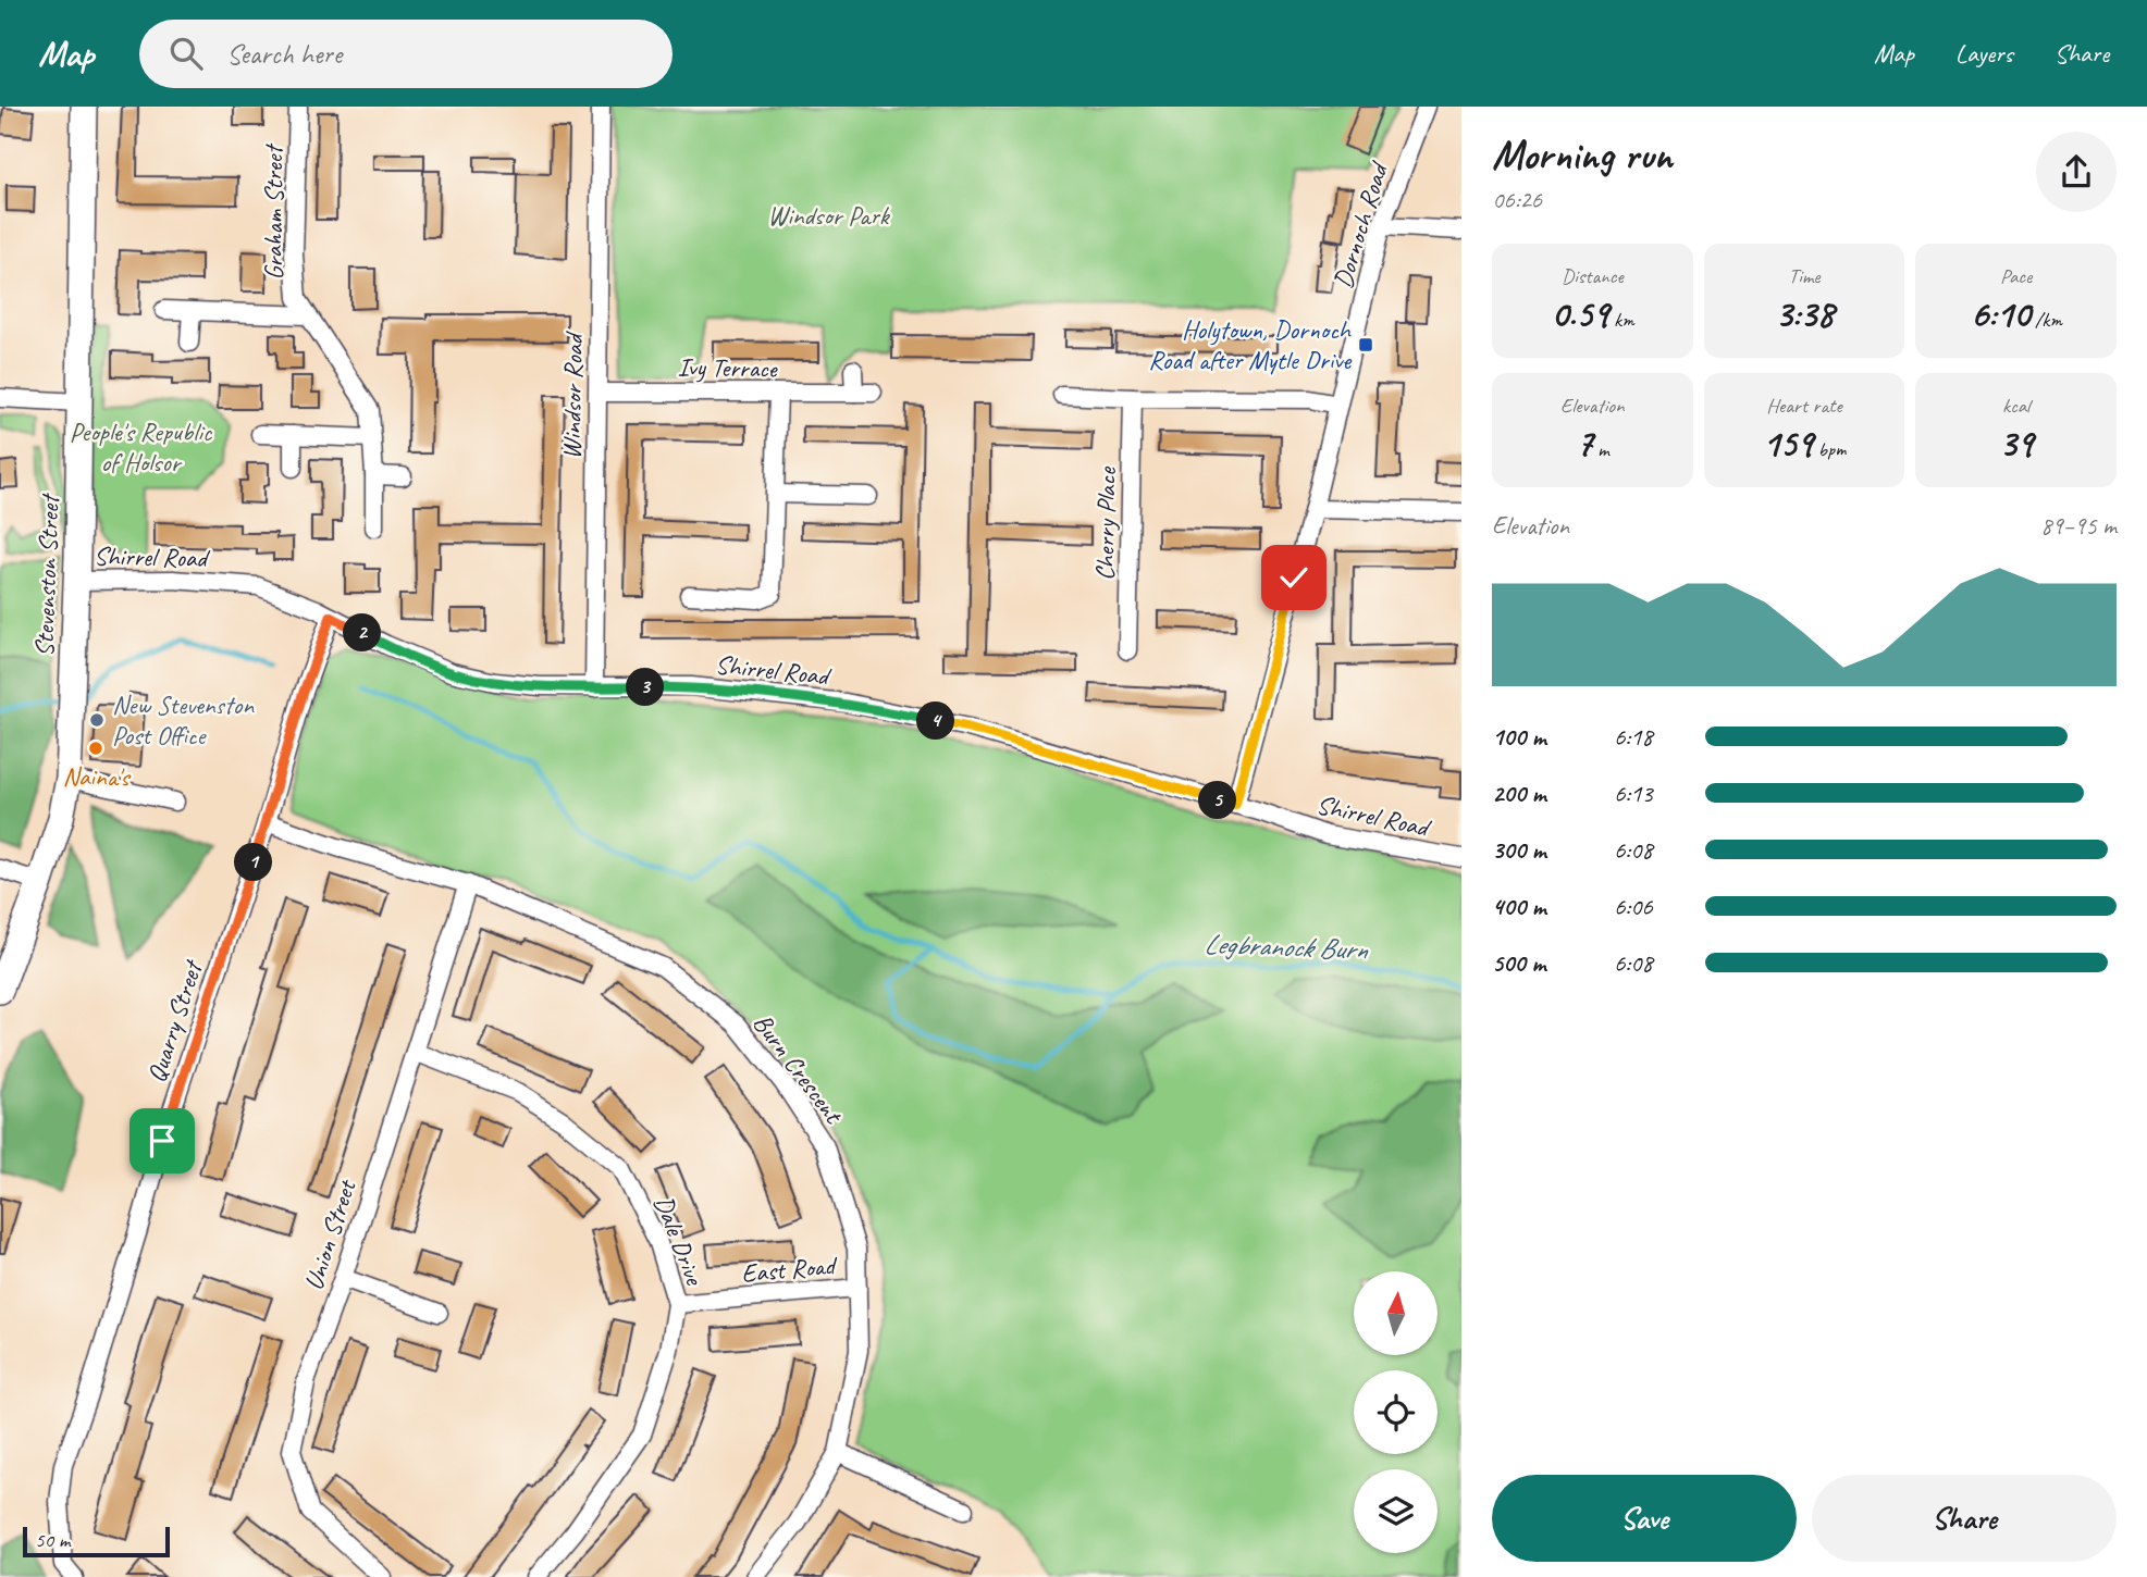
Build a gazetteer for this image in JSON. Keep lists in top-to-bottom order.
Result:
{
  "streets": {
    "main road": ["Stevenston Street"],
    "street": [
      "Graham Street",
      "Dornoch Road",
      "Ivy Terrace",
      "Windsor Road",
      "Cherry Place",
      "Shirrel Road",
      "Quarry Street",
      "Burn Crescent",
      "Union Street",
      "Dale Drive",
      "East Road"
    ]
  },
  "crossings": [
    ["Dornoch Road", "Shirrel Road"],
    ["Ivy Terrace", "Windsor Road"],
    ["Windsor Road", "Shirrel Road"],
    ["Shirrel Road", "Stevenston Street"],
    ["Shirrel Road", "Quarry Street"],
    ["Quarry Street", "Burn Crescent"],
    ["Burn Crescent", "Union Street"],
    ["Burn Crescent", "East Road"],
    ["Union Street", "Dale Drive"],
    ["Dale Drive", "East Road"]
  ],
  "water": ["Legbranock Burn"],
  "parks": ["Windsor Park", "People's Republic of Holsor"],
  "places": {
    "transit": ["Holytown, Dornoch Road after Mytle Drive"],
    "other": ["New Stevenston Post Office", "Naina's"]
  },
  "scale_bar": "50 m",
  "north": "top",
  "page": {
    "header": "Map",
    "search": "Search here",
    "nav": ["Map", "Layers", "Share"],
    "heading": ["Morning run", "06:26"],
    "stats": [
      ["Distance", "0.59 km"],
      ["Time", "3:38"],
      ["Pace", "6:10 /km"],
      ["Elevation", "7 m"],
      ["Heart rate", "159 bpm"],
      ["kcal", "39"]
    ],
    "chart": ["Elevation", "89–95 m"],
    "pins": [
      "2",
      "3",
      "4",
      "5",
      "1"
    ],
    "list": [
      {
        "name": "100 m",
        "note": "6:18"
      },
      {
        "name": "200 m",
        "note": "6:13"
      },
      {
        "name": "300 m",
        "note": "6:08"
      },
      {
        "name": "400 m",
        "note": "6:06"
      },
      {
        "name": "500 m",
        "note": "6:08"
      }
    ],
    "buttons": ["Save", "Share"],
    "scale": "50 m"
  }
}
